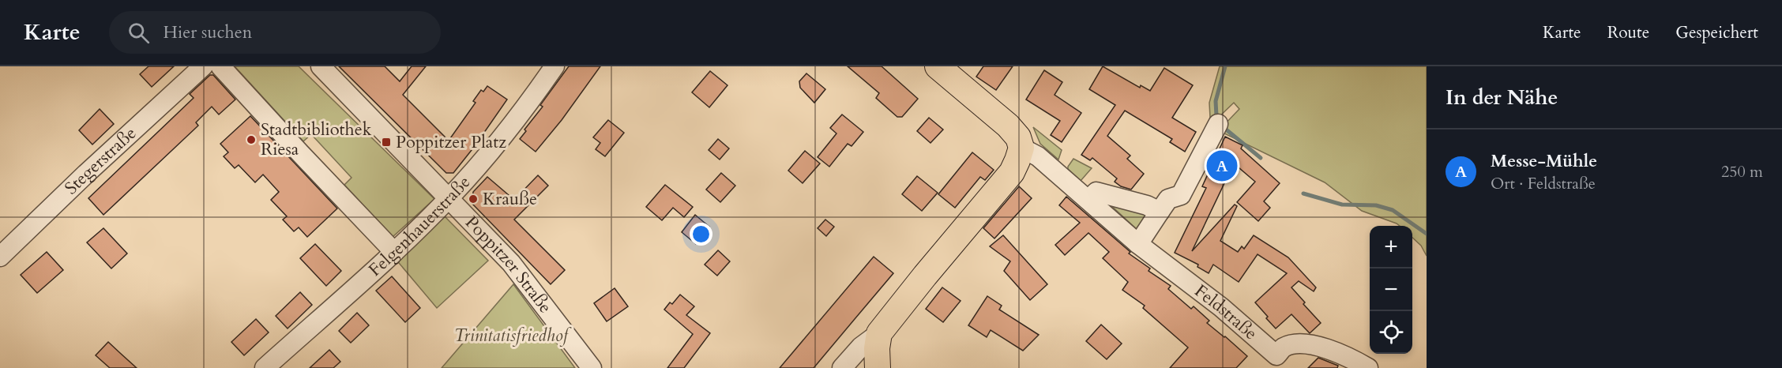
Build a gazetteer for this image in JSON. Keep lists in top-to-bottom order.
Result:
{
  "streets": {
    "street": [
      "Stegerstraße",
      "Felgenhauerstraße",
      "Poppitzer Straße",
      "Feldstraße"
    ]
  },
  "crossings": [
    ["Felgenhauerstraße", "Poppitzer Straße"]
  ],
  "parks": ["Trinitatisfriedhof"],
  "places": {
    "other": ["Stadtbibliothek Riesa", "Krauße"],
    "transit": ["Poppitzer Platz"]
  },
  "page": {
    "header": "Karte",
    "search": "Hier suchen",
    "nav": ["Karte", "Route", "Gespeichert"],
    "heading": "In der Nähe",
    "list": [
      {
        "mark": "A",
        "name": "Messe-Mühle",
        "note": "Ort · Feldstraße",
        "value": "250 m"
      }
    ],
    "pins": "A",
    "map_buttons": ["+", "−"]
  }
}
